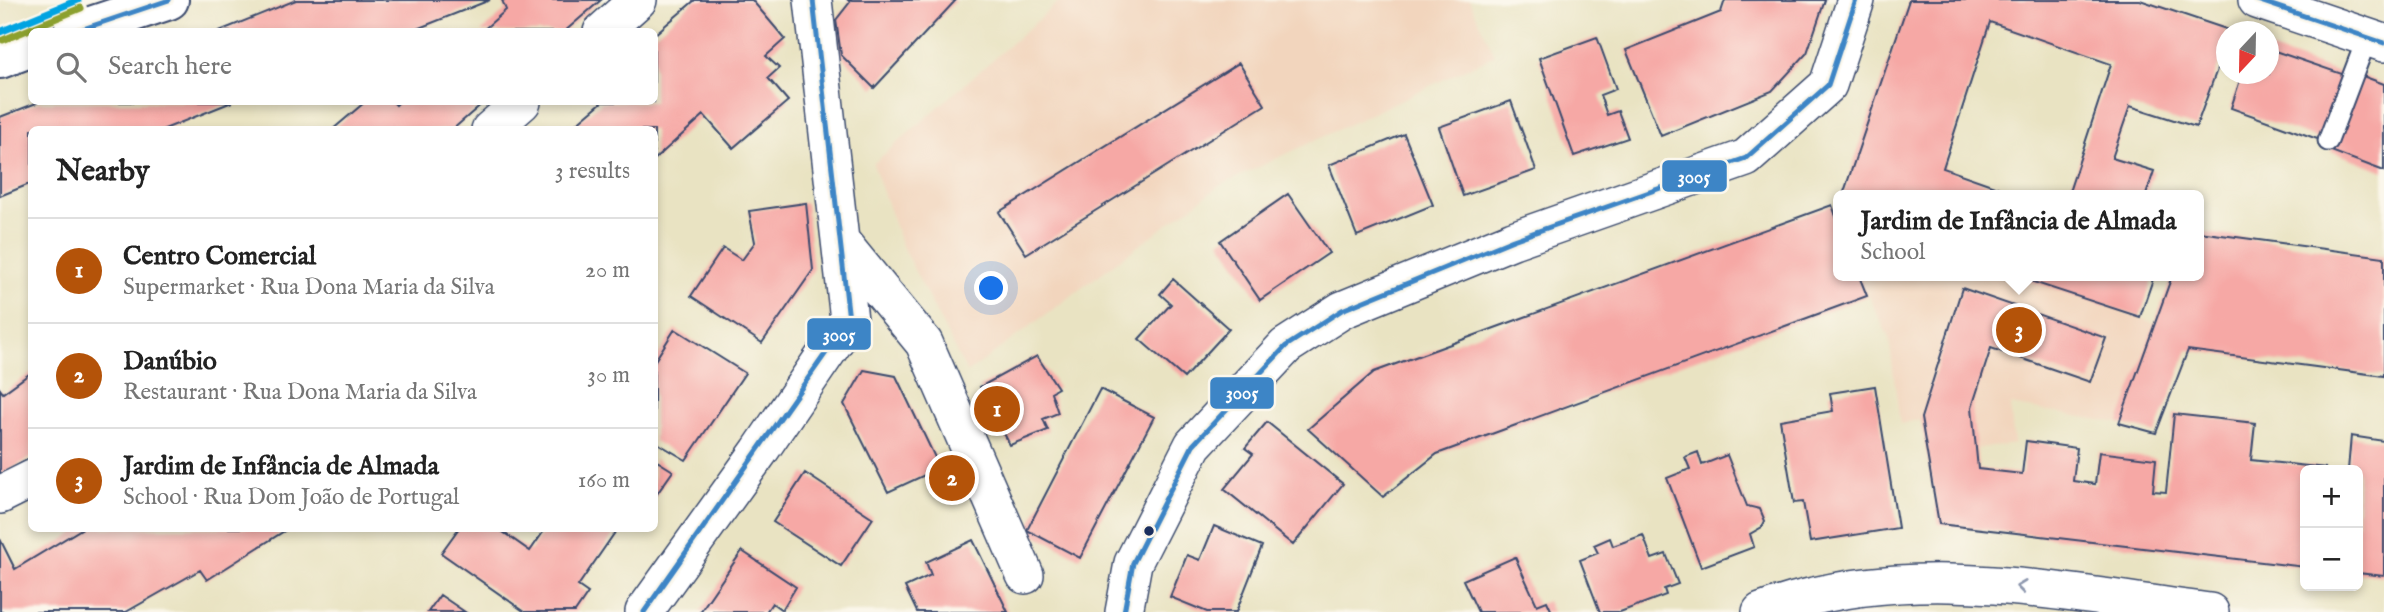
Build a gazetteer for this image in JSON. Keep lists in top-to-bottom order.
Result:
{
  "lines": ["transit line 1", "transit line 3005", "rail line 3"],
  "north": "bottom",
  "page": {
    "search": "Search here",
    "heading": ["Nearby", "3 results"],
    "popup": ["Jardim de Infância de Almada", "School"],
    "list": [
      {
        "mark": "1",
        "name": "Centro Comercial",
        "note": "Supermarket · Rua Dona Maria da Silva",
        "value": "20 m"
      },
      {
        "mark": "2",
        "name": "Danúbio",
        "note": "Restaurant · Rua Dona Maria da Silva",
        "value": "30 m"
      },
      {
        "mark": "3",
        "name": "Jardim de Infância de Almada",
        "note": "School · Rua Dom João de Portugal",
        "value": "160 m"
      }
    ],
    "pins": ["3", "1", "2"],
    "map_buttons": ["+", "−"]
  }
}
